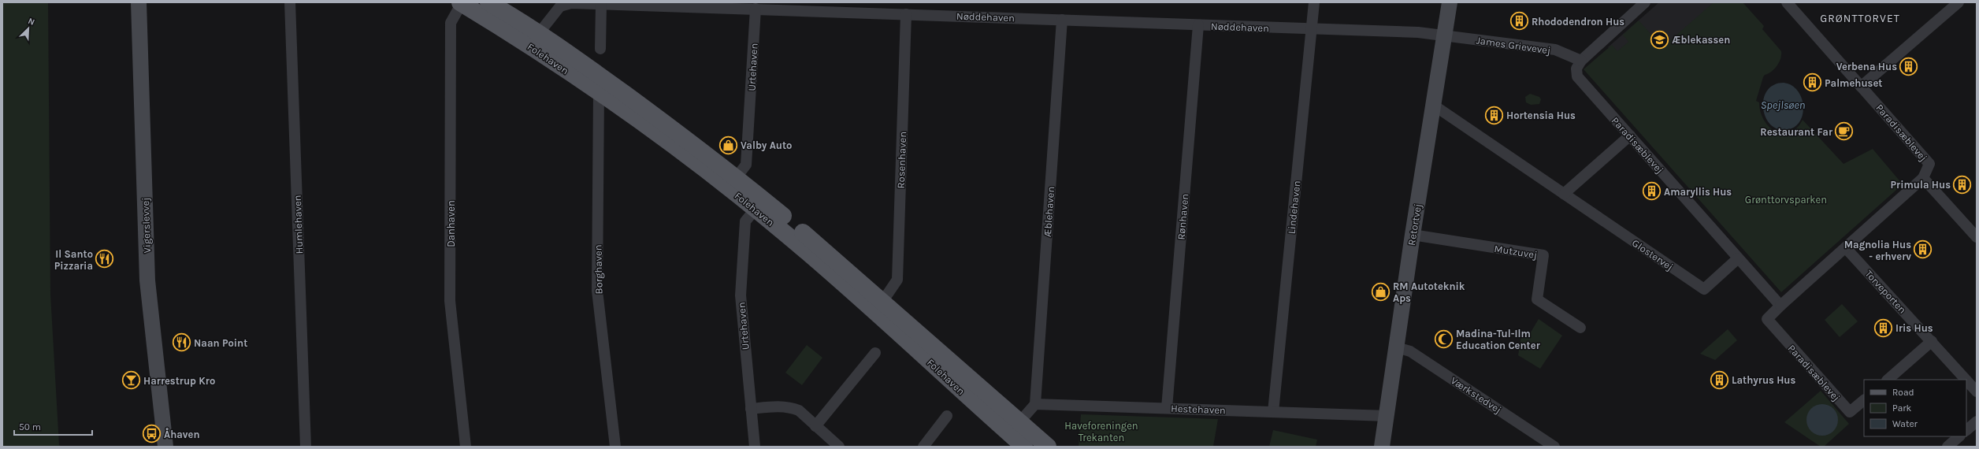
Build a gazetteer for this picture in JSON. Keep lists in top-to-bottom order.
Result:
{
  "streets": {
    "main road": ["Folehaven"],
    "street": [
      "Nøddehaven",
      "James Grievevej",
      "Urtehaven",
      "Paradisæblevej",
      "Rosenhaven",
      "Lindehaven",
      "Æblehaven",
      "Rønhaven",
      "Danhaven",
      "Humlehaven",
      "Retortvej",
      "Vigerslevvej",
      "Mutzuvej",
      "Glostervej",
      "Borghaven",
      "Torveporten",
      "Værkstedvej",
      "Hestehaven"
    ]
  },
  "crossings": [
    ["Nøddehaven", "James Grievevej"],
    ["Nøddehaven", "Folehaven"],
    ["Nøddehaven", "Urtehaven"],
    ["Nøddehaven", "Rosenhaven"],
    ["Nøddehaven", "Lindehaven"],
    ["Nøddehaven", "Æblehaven"],
    ["Nøddehaven", "Rønhaven"],
    ["Nøddehaven", "Retortvej"],
    ["James Grievevej", "Paradisæblevej"],
    ["James Grievevej", "Retortvej"],
    ["Folehaven", "Urtehaven"],
    ["Folehaven", "Rosenhaven"],
    ["Folehaven", "Danhaven"],
    ["Folehaven", "Borghaven"],
    ["Paradisæblevej", "Glostervej"],
    ["Paradisæblevej", "Torveporten"],
    ["Lindehaven", "Hestehaven"],
    ["Æblehaven", "Hestehaven"],
    ["Rønhaven", "Hestehaven"],
    ["Retortvej", "Mutzuvej"],
    ["Retortvej", "Glostervej"],
    ["Retortvej", "Værkstedvej"],
    ["Retortvej", "Hestehaven"]
  ],
  "districts": ["GRØNTTORVET"],
  "water": ["Spejlsøen"],
  "parks": ["Grønttorvsparken", "Haveforeningen Trekanten"],
  "places": {
    "building": [
      "Rhododendron Hus",
      "Verbena Hus",
      "Palmehuset",
      "Hortensia Hus",
      "Primula Hus",
      "Amaryllis Hus",
      "Magnolia Hus - erhverv",
      "Iris Hus",
      "Lathyrus Hus"
    ],
    "school or university": ["Æblekassen"],
    "cafe": ["Restaurant Far"],
    "shop": ["Valby Auto", "RM Autoteknik Aps"],
    "restaurant": ["Il Santo Pizzaria", "Naan Point"],
    "mosque": ["Madina-Tul-Ilm Education Center"],
    "bar": ["Harrestrup Kro"],
    "bus stop": ["Åhaven"]
  },
  "legend": ["Road", "Park", "Water"],
  "scale_bar": "50 m",
  "north": "top right"
}
